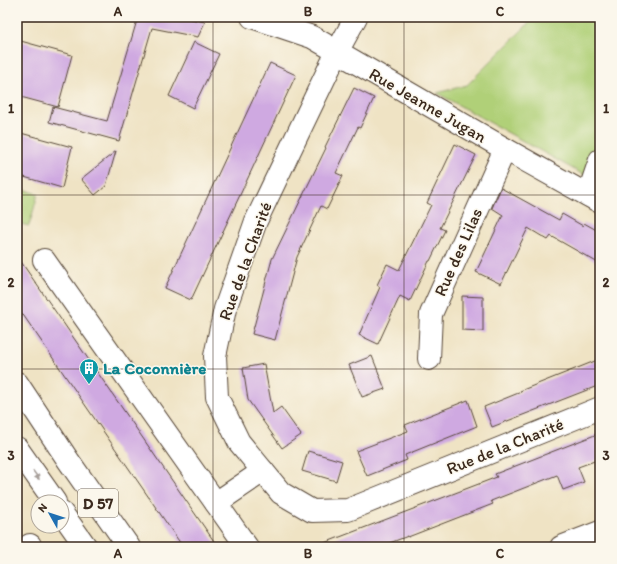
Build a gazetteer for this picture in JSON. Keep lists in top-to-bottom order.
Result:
{
  "streets": {
    "street": [
      "Rue Jeanne Jugan",
      "Rue des Lilas",
      "Rue de la Charité",
      "D 57"
    ]
  },
  "crossings": [
    ["Rue Jeanne Jugan", "Rue des Lilas"],
    ["Rue Jeanne Jugan", "Rue de la Charité"]
  ],
  "places": {
    "building": ["La Coconnière"]
  },
  "north": "top left",
  "grid": {
    "columns": ["A", "B", "C"],
    "rows": ["1", "2", "3"]
  }
}
